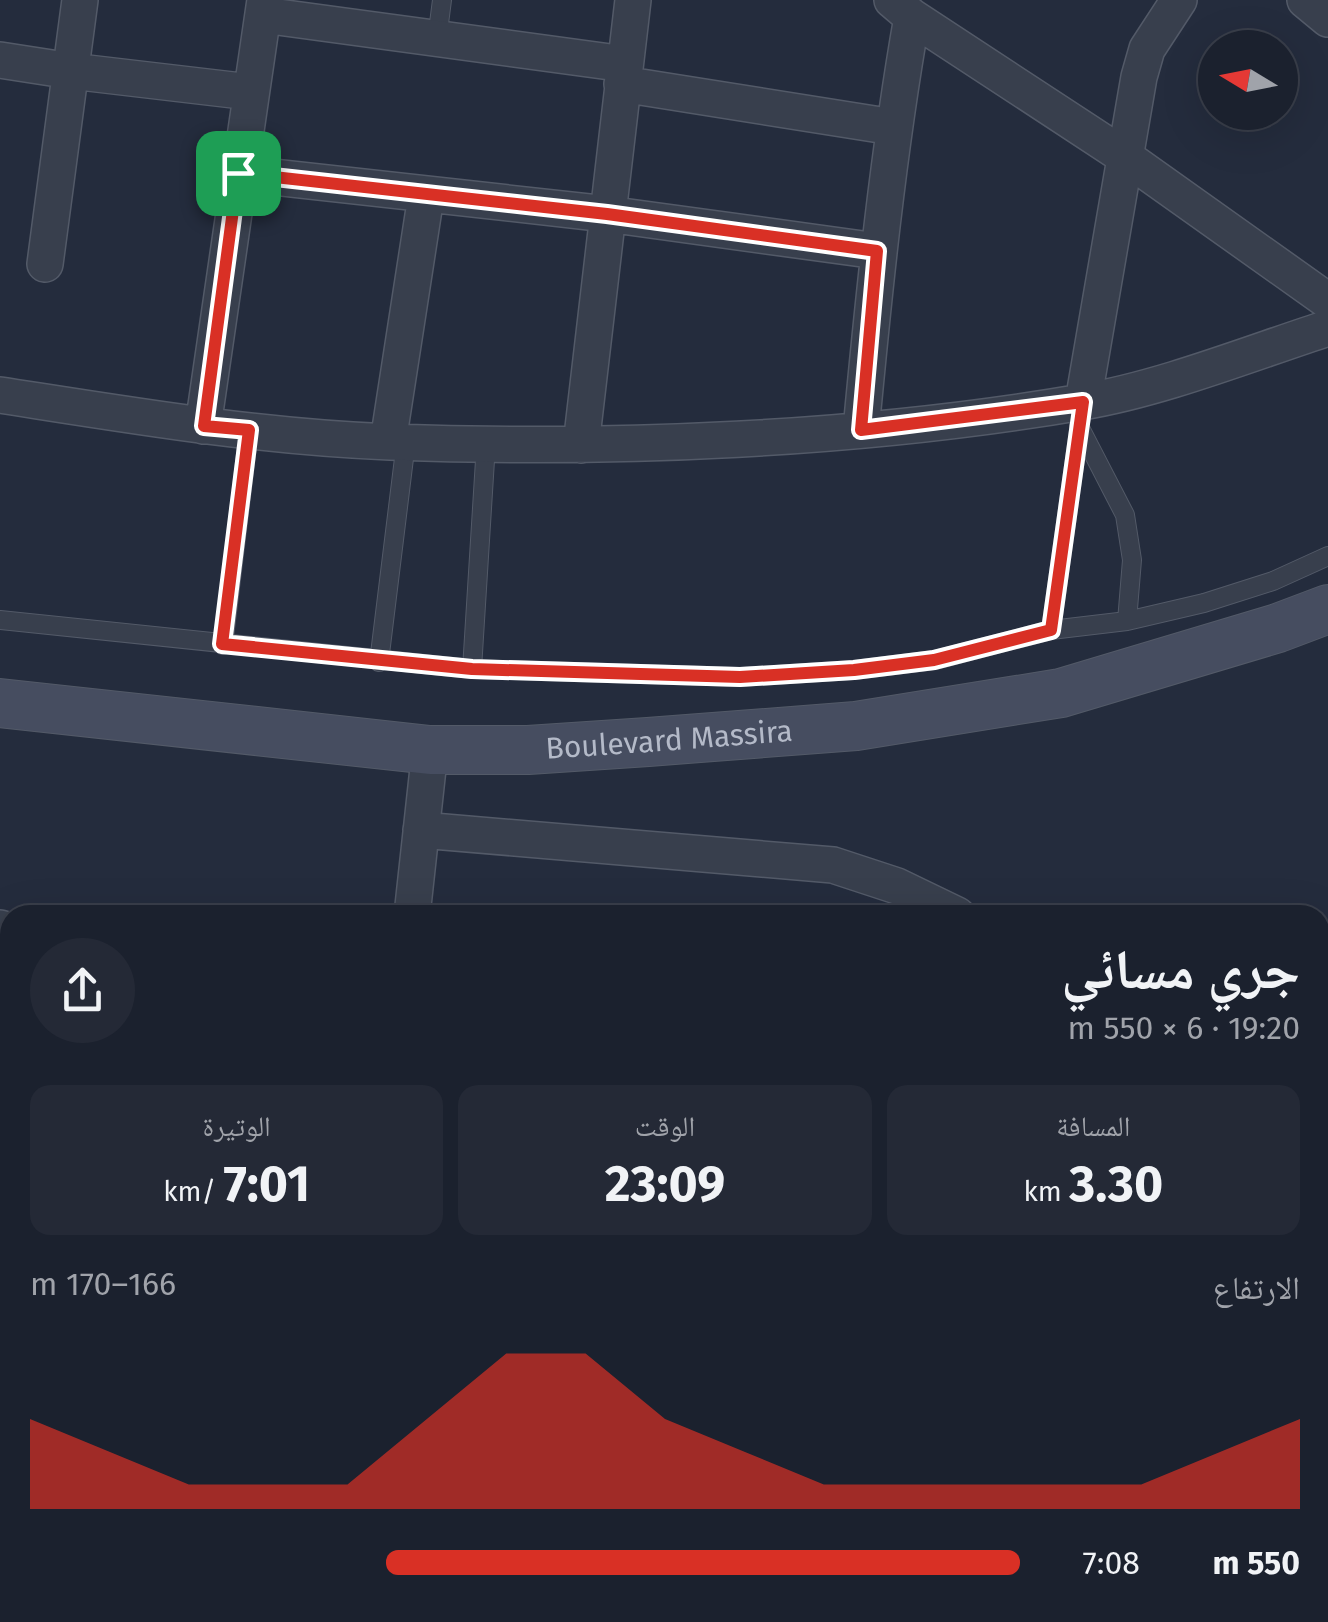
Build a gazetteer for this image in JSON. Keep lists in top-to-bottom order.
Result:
{
  "streets": {
    "main road": ["Boulevard Massira"]
  },
  "north": "left",
  "page": {
    "heading": ["جري مسائي", "19:20 · 6 × 550 m"],
    "stats": [
      ["المسافة", "3.30 km"],
      ["الوقت", "23:09"],
      ["الوتيرة", "7:01 /km"]
    ],
    "chart": ["الارتفاع", "166–170 m"],
    "list": [
      {
        "name": "550 m",
        "note": "7:08"
      }
    ]
  }
}
